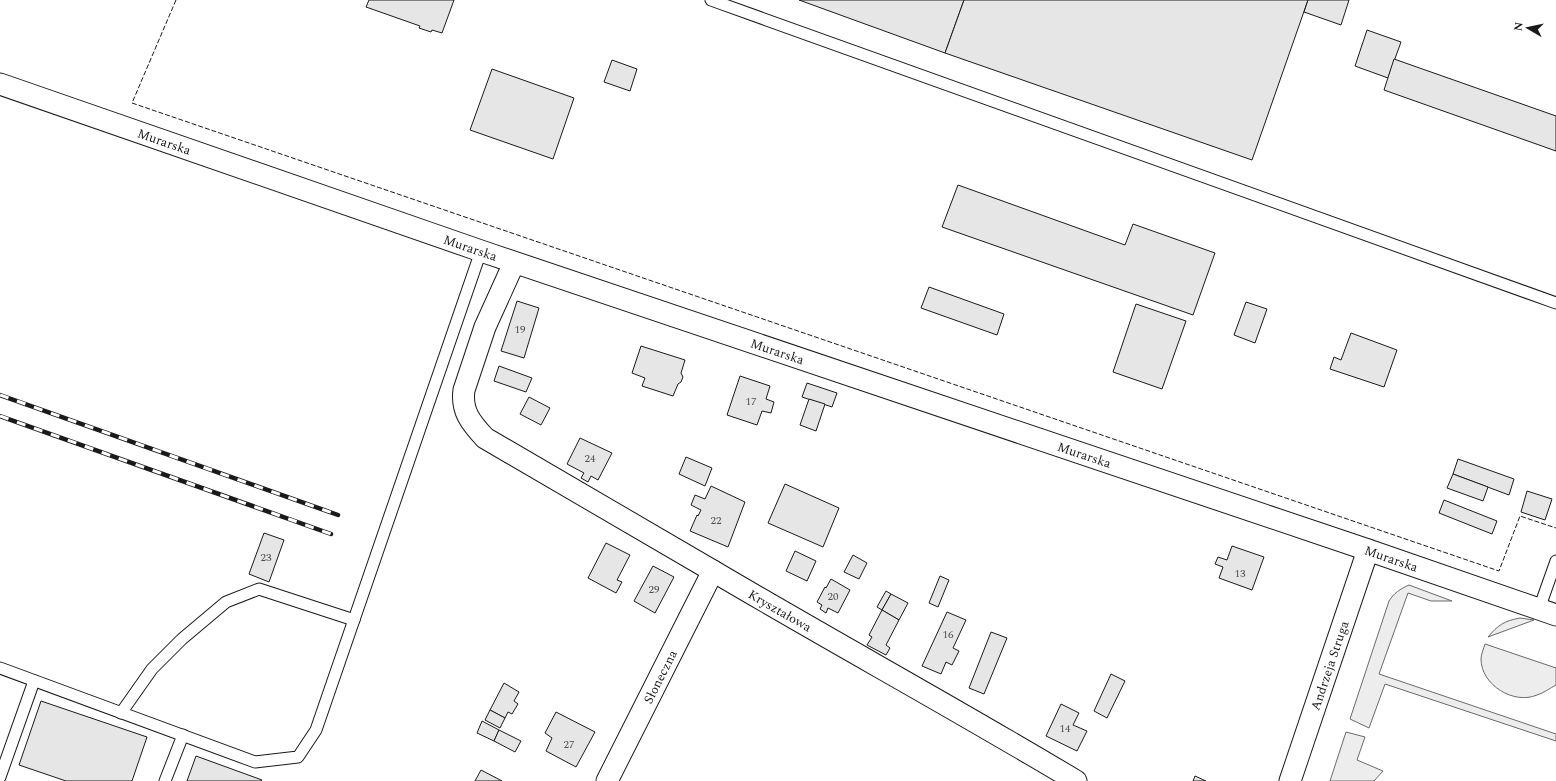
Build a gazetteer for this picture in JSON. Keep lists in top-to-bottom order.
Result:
{
  "streets": {
    "street": [
      "Murarska",
      "Kryształowa",
      "Andrzeja Struga",
      "Słoneczna"
    ]
  },
  "crossings": [
    ["Murarska", "Kryształowa"],
    ["Murarska", "Andrzeja Struga"],
    ["Kryształowa", "Słoneczna"]
  ],
  "house_numbers": [
    "19",
    "17",
    "24",
    "22",
    "23",
    "13",
    "29",
    "20",
    "16",
    "14",
    "27"
  ],
  "north": "left"
}
